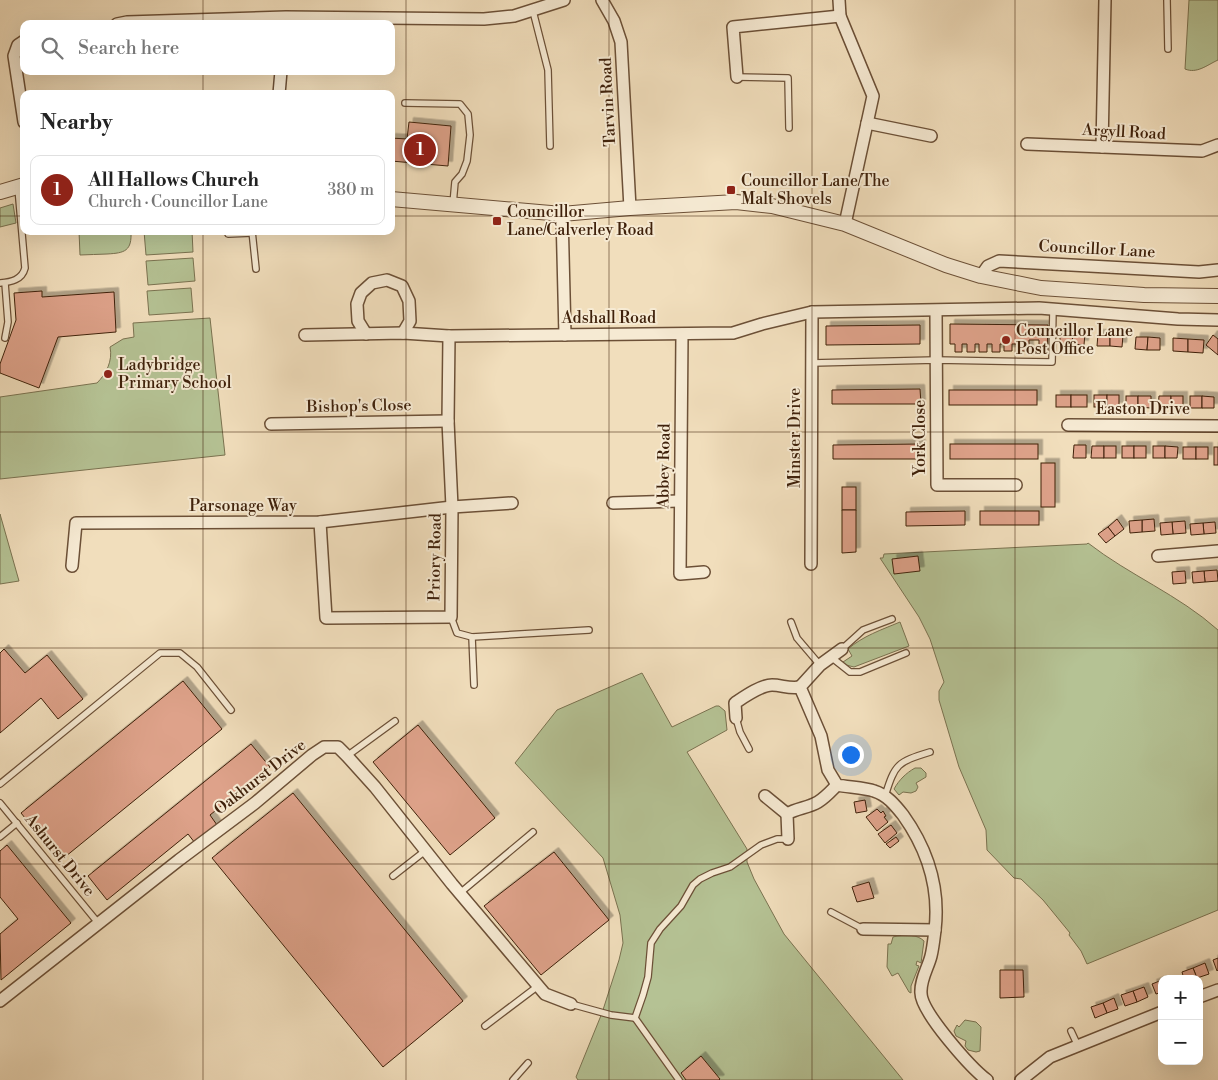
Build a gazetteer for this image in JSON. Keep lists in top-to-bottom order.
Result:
{
  "streets": {
    "street": [
      "Tarvin Road",
      "Argyll Road",
      "Councillor Lane",
      "Adshall Road",
      "Bishop's Close",
      "Easton Drive",
      "Minster Drive",
      "York Close",
      "Abbey Road",
      "Parsonage Way",
      "Priory Road",
      "Oakhurst Drive"
    ],
    "lane": ["Ashurst Drive"]
  },
  "crossings": [
    ["Adshall Road", "Minster Drive"],
    ["Adshall Road", "Abbey Road"],
    ["Adshall Road", "Priory Road"],
    ["Bishop's Close", "Priory Road"],
    ["Parsonage Way", "Priory Road"],
    ["Oakhurst Drive", "Ashurst Drive"]
  ],
  "places": {
    "transit": ["Councillor Lane/The Malt Shovels", "Councillor Lane/Calverley Road"],
    "other": ["Councillor Lane Post Office", "Ladybridge Primary School"]
  },
  "page": {
    "search": "Search here",
    "heading": "Nearby",
    "pins": "1",
    "list": [
      {
        "mark": "1",
        "name": "All Hallows Church",
        "note": "Church · Councillor Lane",
        "value": "380 m"
      }
    ],
    "map_buttons": ["+", "−"]
  }
}
